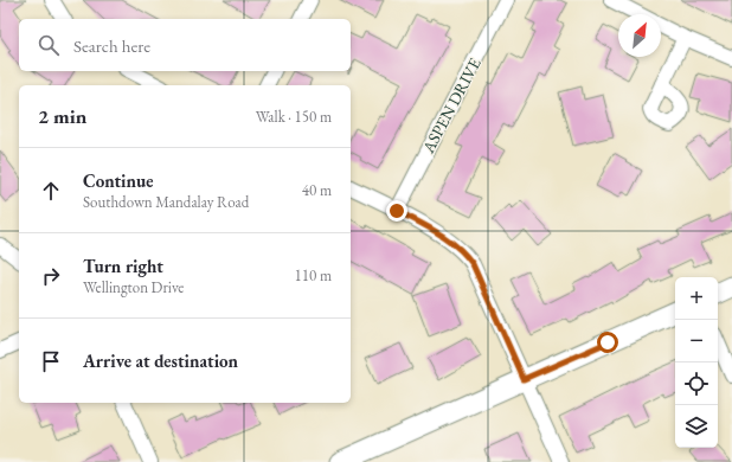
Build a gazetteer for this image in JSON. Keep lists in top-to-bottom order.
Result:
{
  "streets": {
    "street": ["ASPEN DRIVE"]
  },
  "north": "top right",
  "page": {
    "search": "Search here",
    "heading": ["2 min", "Walk · 150 m"],
    "list": [
      ["Continue", "Southdown Mandalay Road", "40 m"],
      ["Turn right", "Wellington Drive", "110 m"],
      "Arrive at destination"
    ],
    "map_buttons": ["+", "−"]
  }
}
